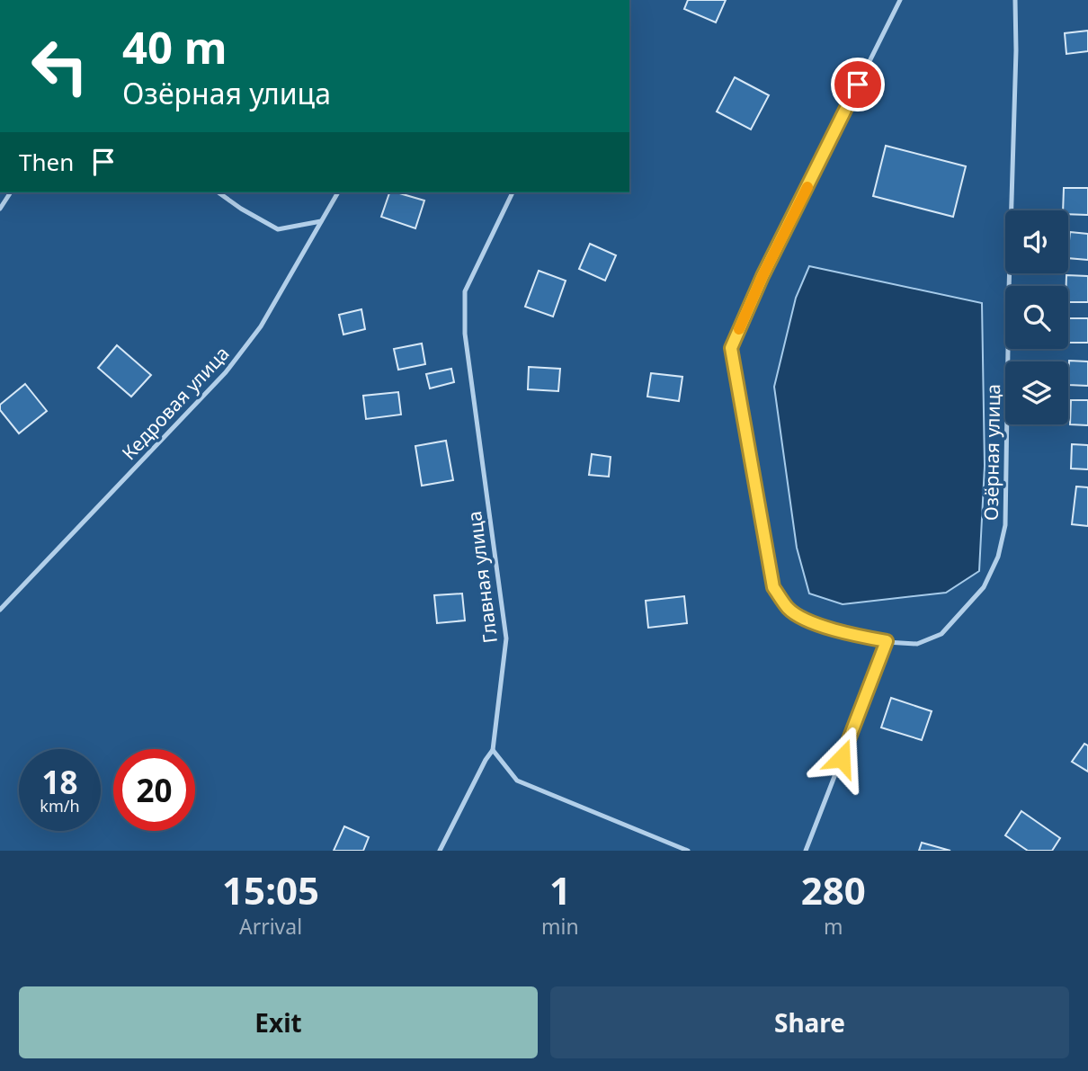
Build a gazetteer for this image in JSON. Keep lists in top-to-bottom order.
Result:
{
  "streets": {
    "lane": ["Кедровая улица", "Озёрная улица", "Главная улица"]
  },
  "page": {
    "turn": ["40 m", "Озёрная улица"],
    "then": "Then",
    "speed": "18 km/h",
    "limit": "20",
    "eta": [
      "15:05",
      "Arrival",
      "1",
      "min",
      "280",
      "m"
    ],
    "buttons": ["Exit", "Share"]
  }
}
